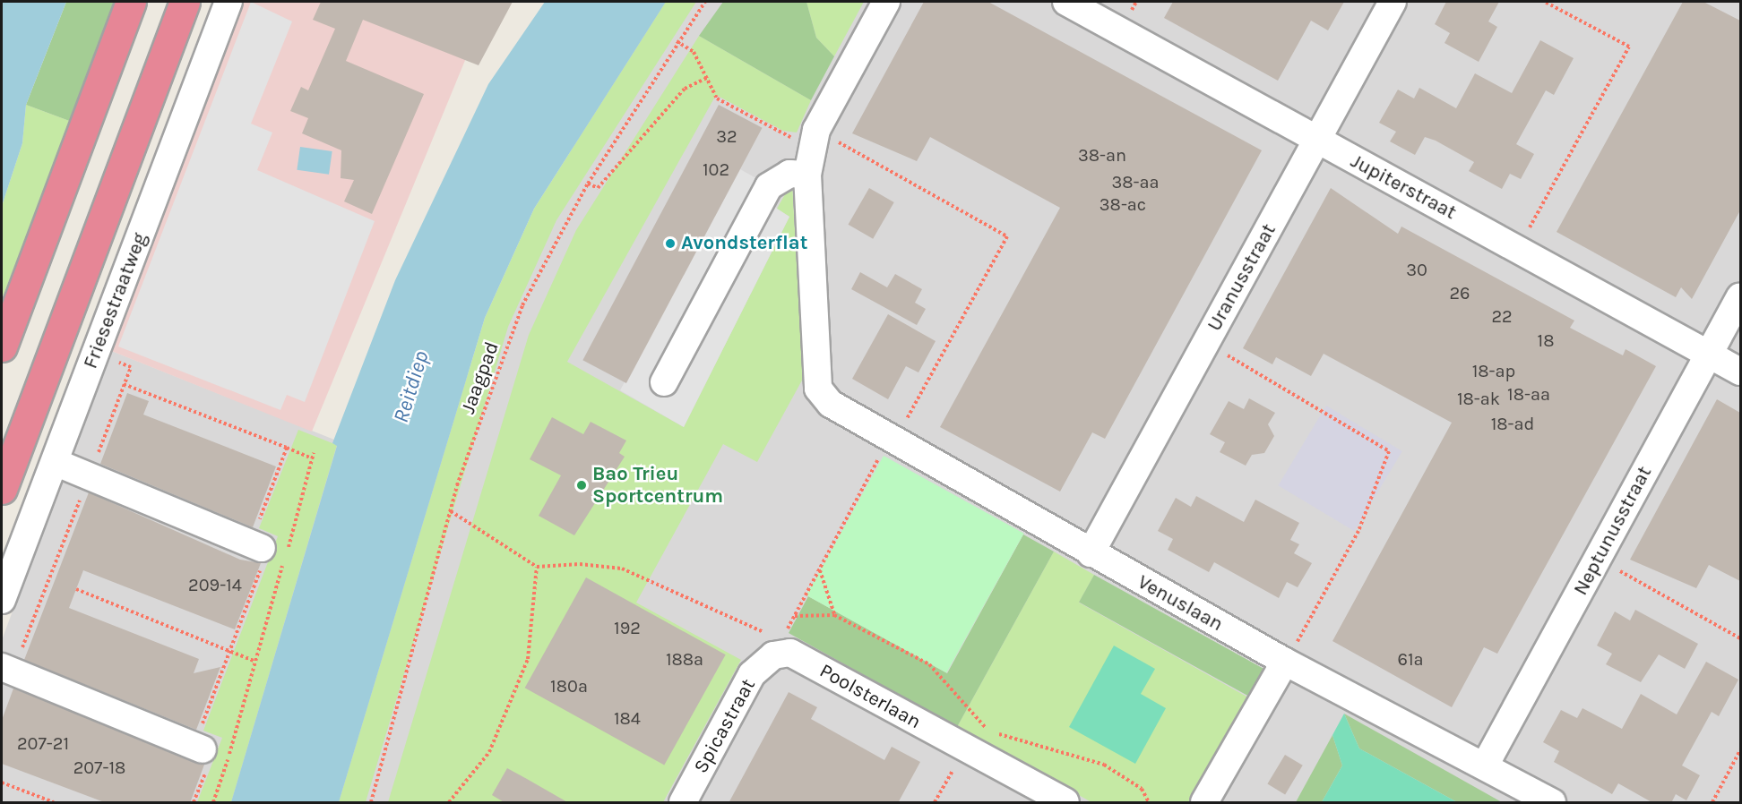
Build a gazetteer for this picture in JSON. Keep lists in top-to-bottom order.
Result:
{
  "streets": {
    "highway": ["Friesestraatweg"],
    "street": [
      "Jupiterstraat",
      "Uranusstraat",
      "Neptunusstraat",
      "Venuslaan",
      "Poolsterlaan",
      "Spicastraat"
    ],
    "path": ["Jaagpad"]
  },
  "crossings": [
    ["Jupiterstraat", "Uranusstraat"],
    ["Jupiterstraat", "Neptunusstraat"],
    ["Uranusstraat", "Venuslaan"],
    ["Neptunusstraat", "Venuslaan"],
    ["Poolsterlaan", "Spicastraat"]
  ],
  "water": ["Reitdiep"],
  "places": ["Avondsterflat", "Bao Trieu Sportcentrum"],
  "house_numbers": [
    "32",
    "38-an",
    "102",
    "38-aa",
    "38-ac",
    "30",
    "26",
    "22",
    "18",
    "18-ap",
    "18-aa",
    "18-ak",
    "18-ad",
    "209-14",
    "192",
    "188a",
    "61a",
    "180a",
    "184",
    "207-21",
    "207-18"
  ]
}
